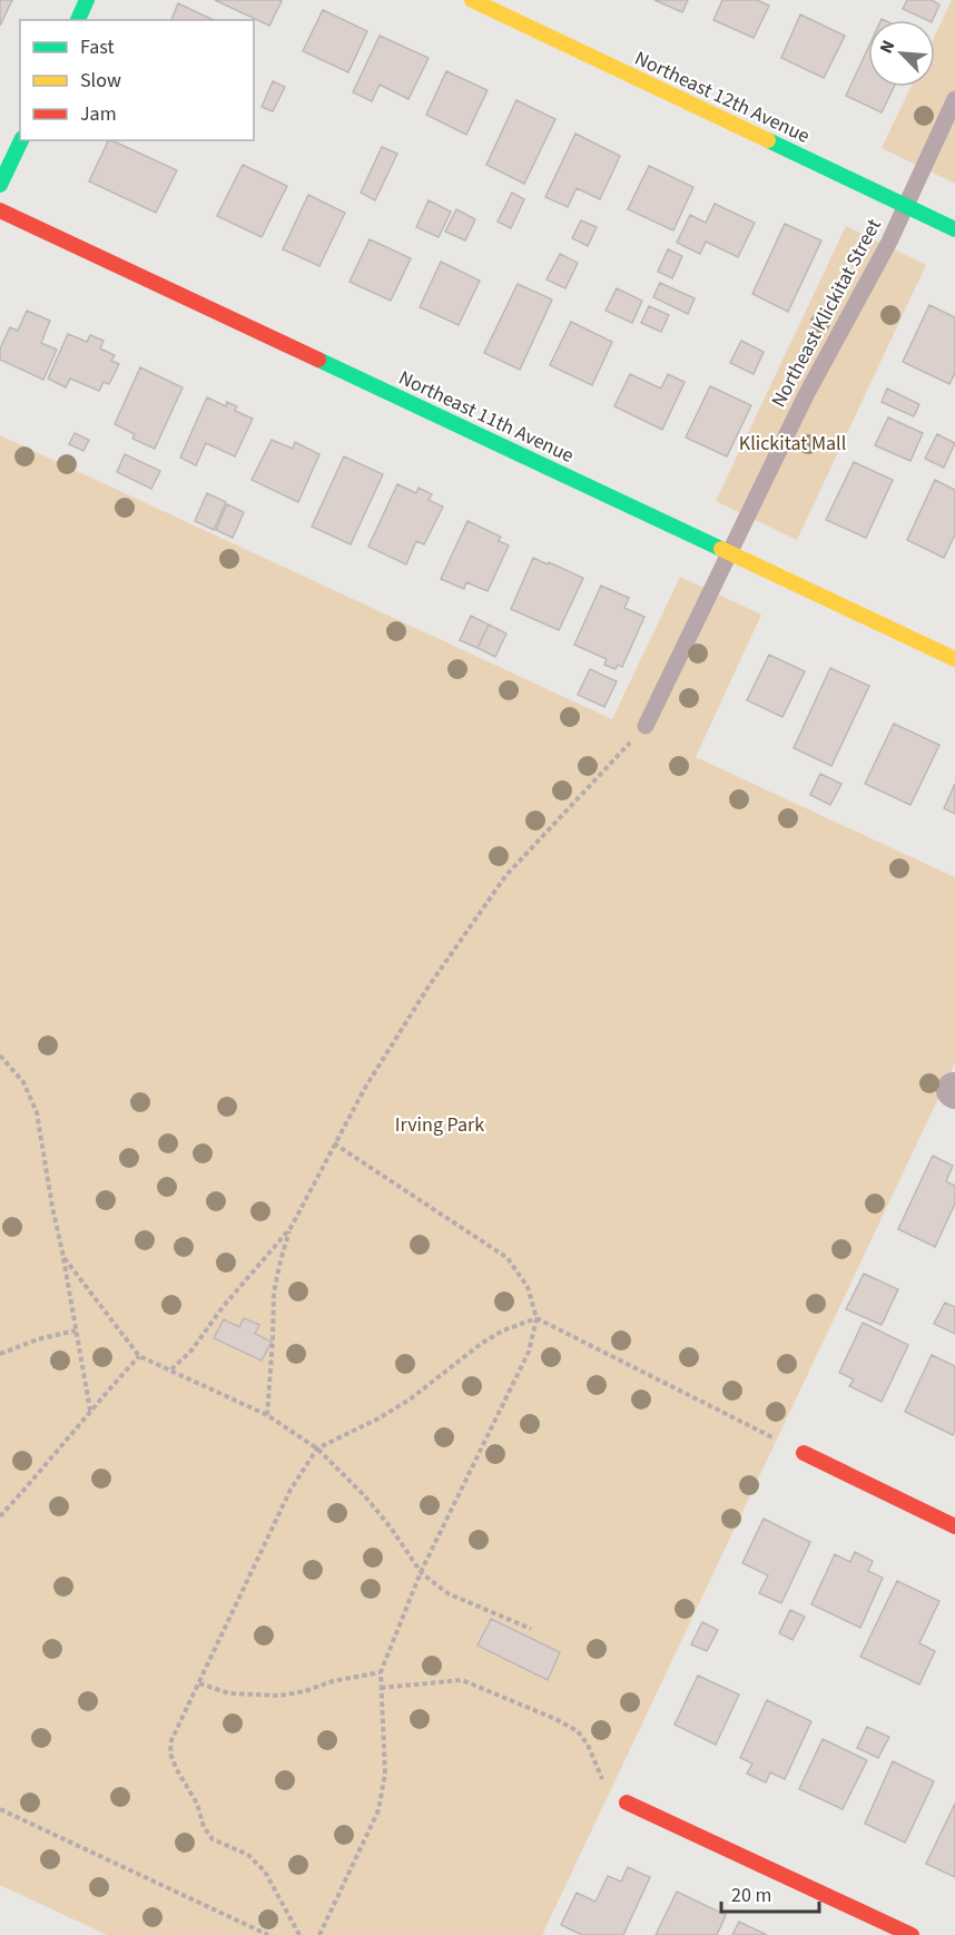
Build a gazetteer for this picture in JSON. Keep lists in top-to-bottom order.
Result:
{
  "streets": {
    "street": ["Northeast 12th Avenue", "Northeast 11th Avenue"],
    "lane": ["Northeast Klickitat Street"]
  },
  "crossings": [
    ["Northeast 12th Avenue", "Northeast Klickitat Street"],
    ["Northeast Klickitat Street", "Northeast 11th Avenue"]
  ],
  "parks": ["Klickitat Mall", "Irving Park"],
  "legend": ["Fast", "Slow", "Jam"],
  "scale_bar": "20 m",
  "north": "top left"
}
